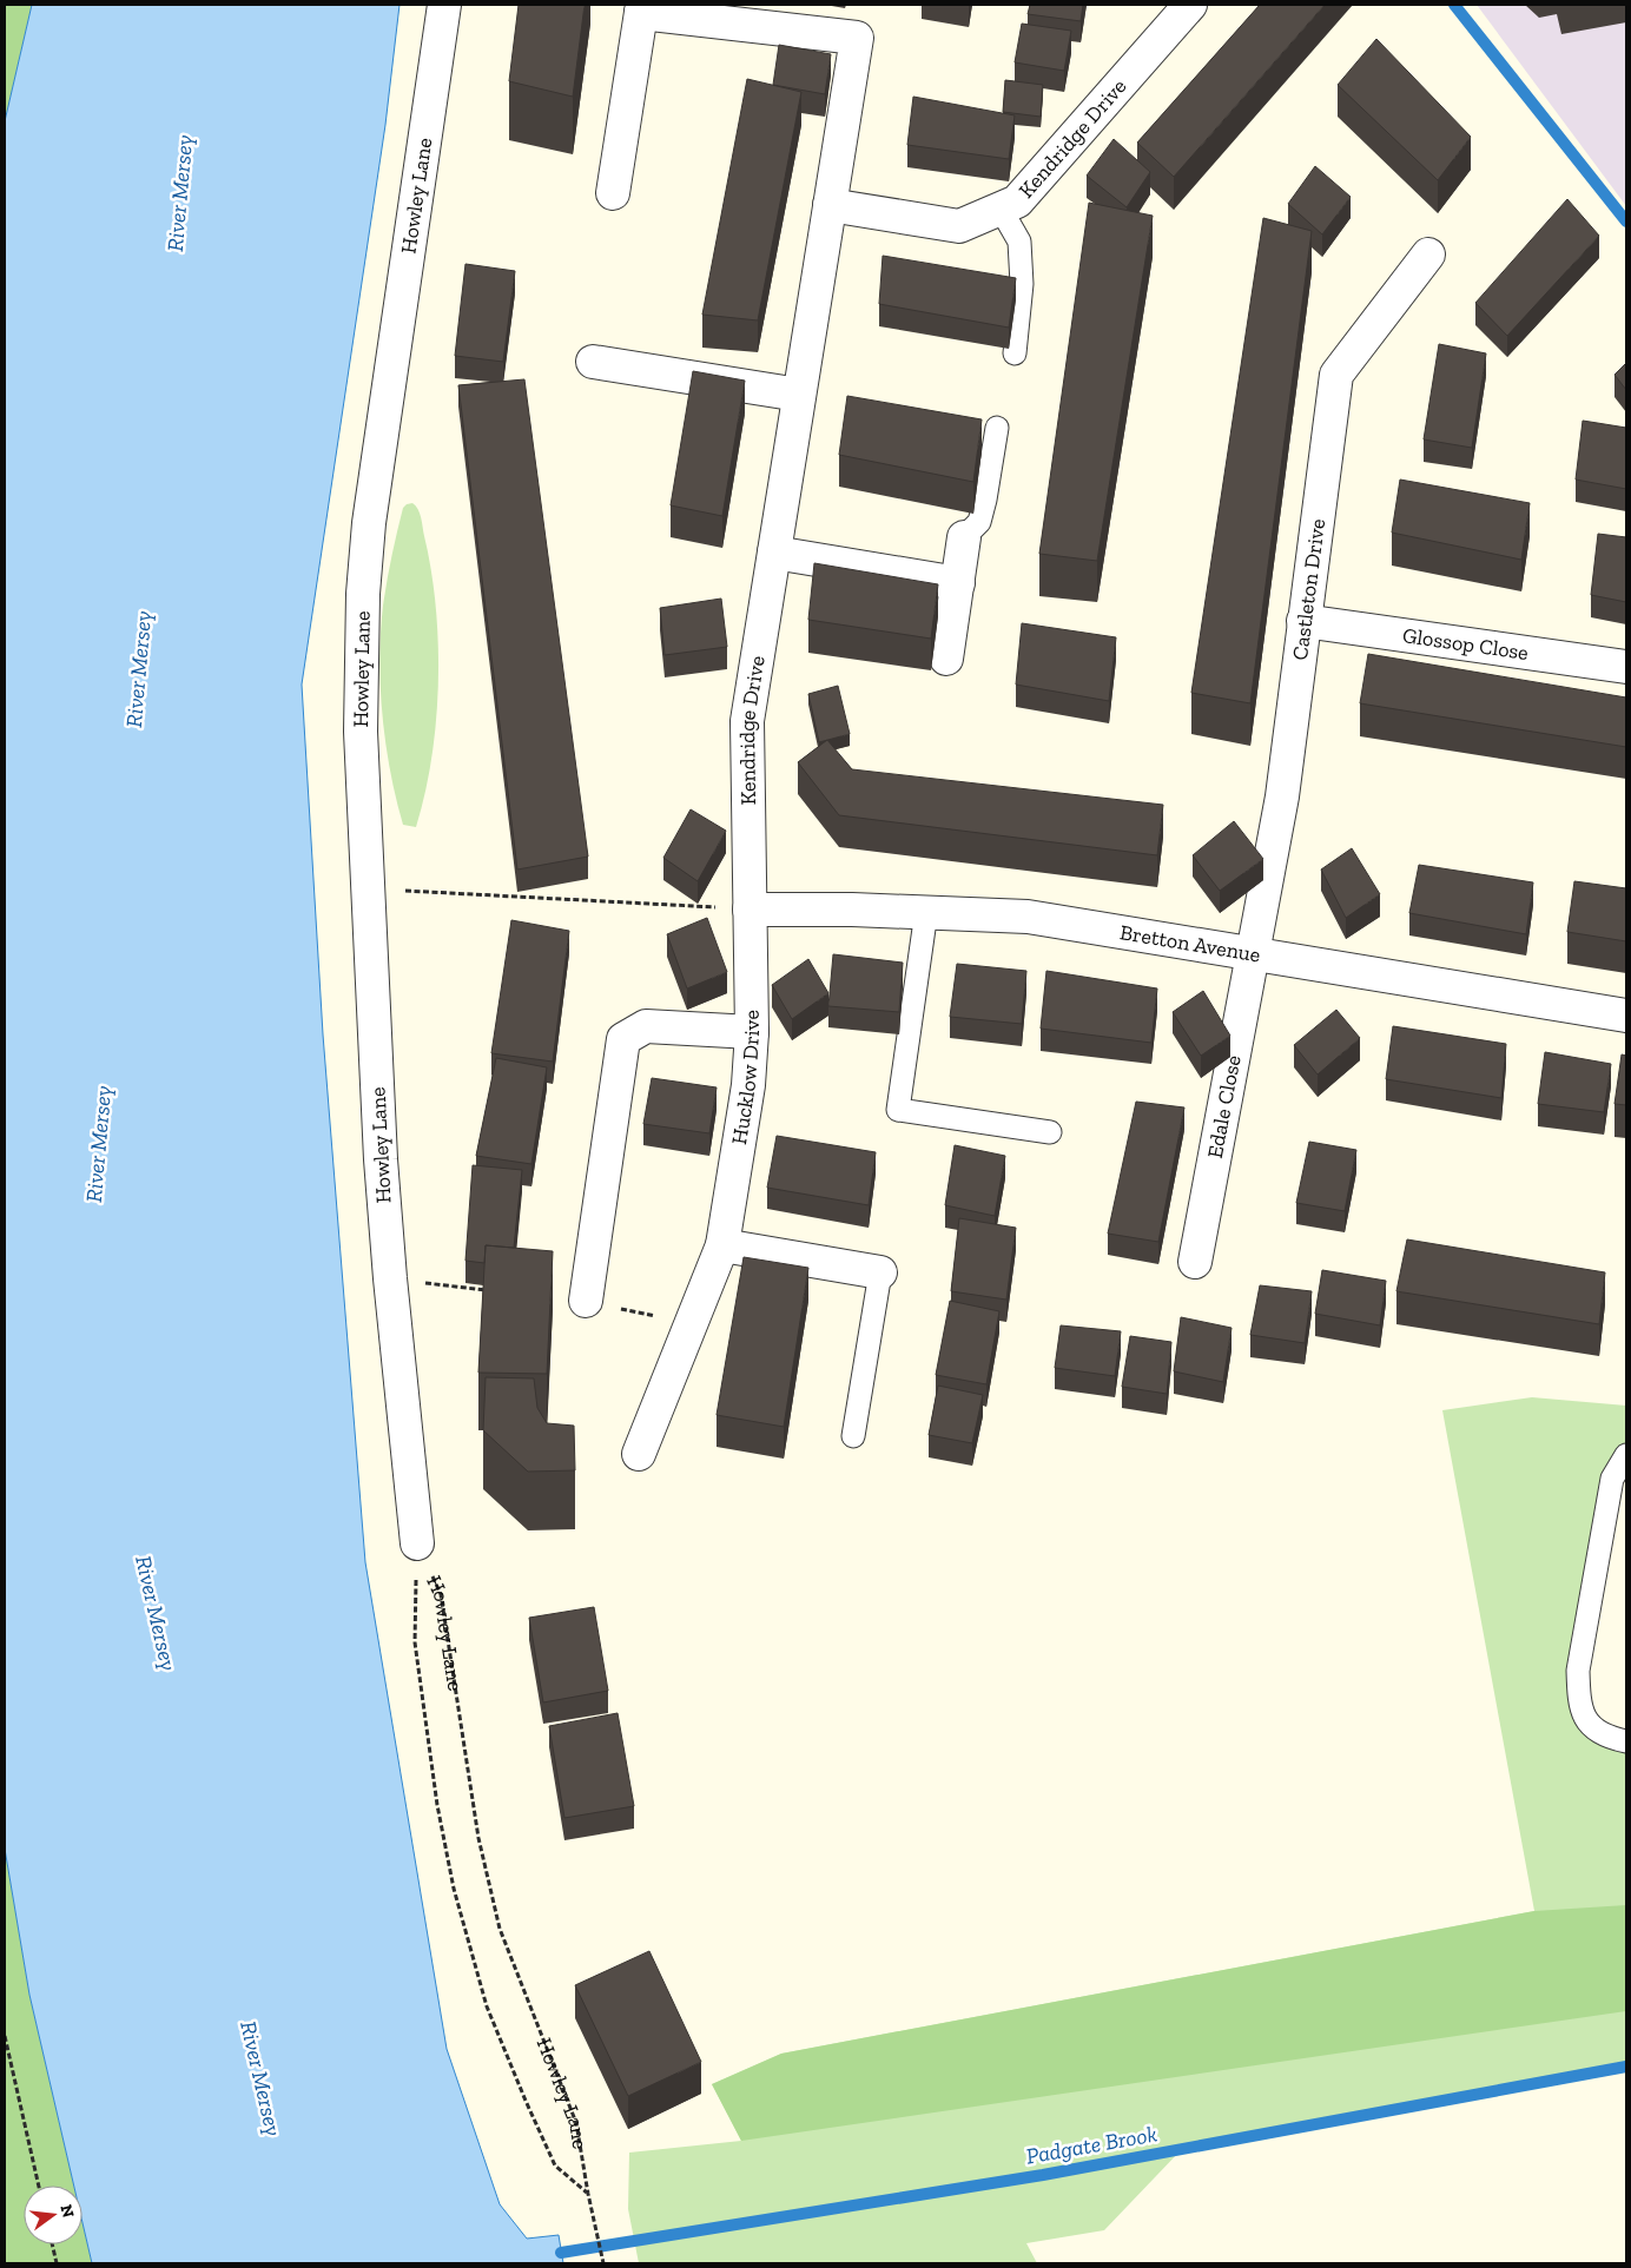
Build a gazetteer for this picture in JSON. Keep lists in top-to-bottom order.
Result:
{
  "streets": {
    "street": [
      "Kendridge Drive",
      "Howley Lane",
      "Castleton Drive",
      "Glossop Close",
      "Bretton Avenue",
      "Hucklow Drive",
      "Edale Close"
    ]
  },
  "crossings": [
    ["Kendridge Drive", "Bretton Avenue"],
    ["Kendridge Drive", "Hucklow Drive"],
    ["Castleton Drive", "Glossop Close"],
    ["Castleton Drive", "Bretton Avenue"],
    ["Castleton Drive", "Edale Close"],
    ["Bretton Avenue", "Hucklow Drive"],
    ["Bretton Avenue", "Edale Close"]
  ],
  "water": ["River Mersey", "Padgate Brook"],
  "north": "right"
}
